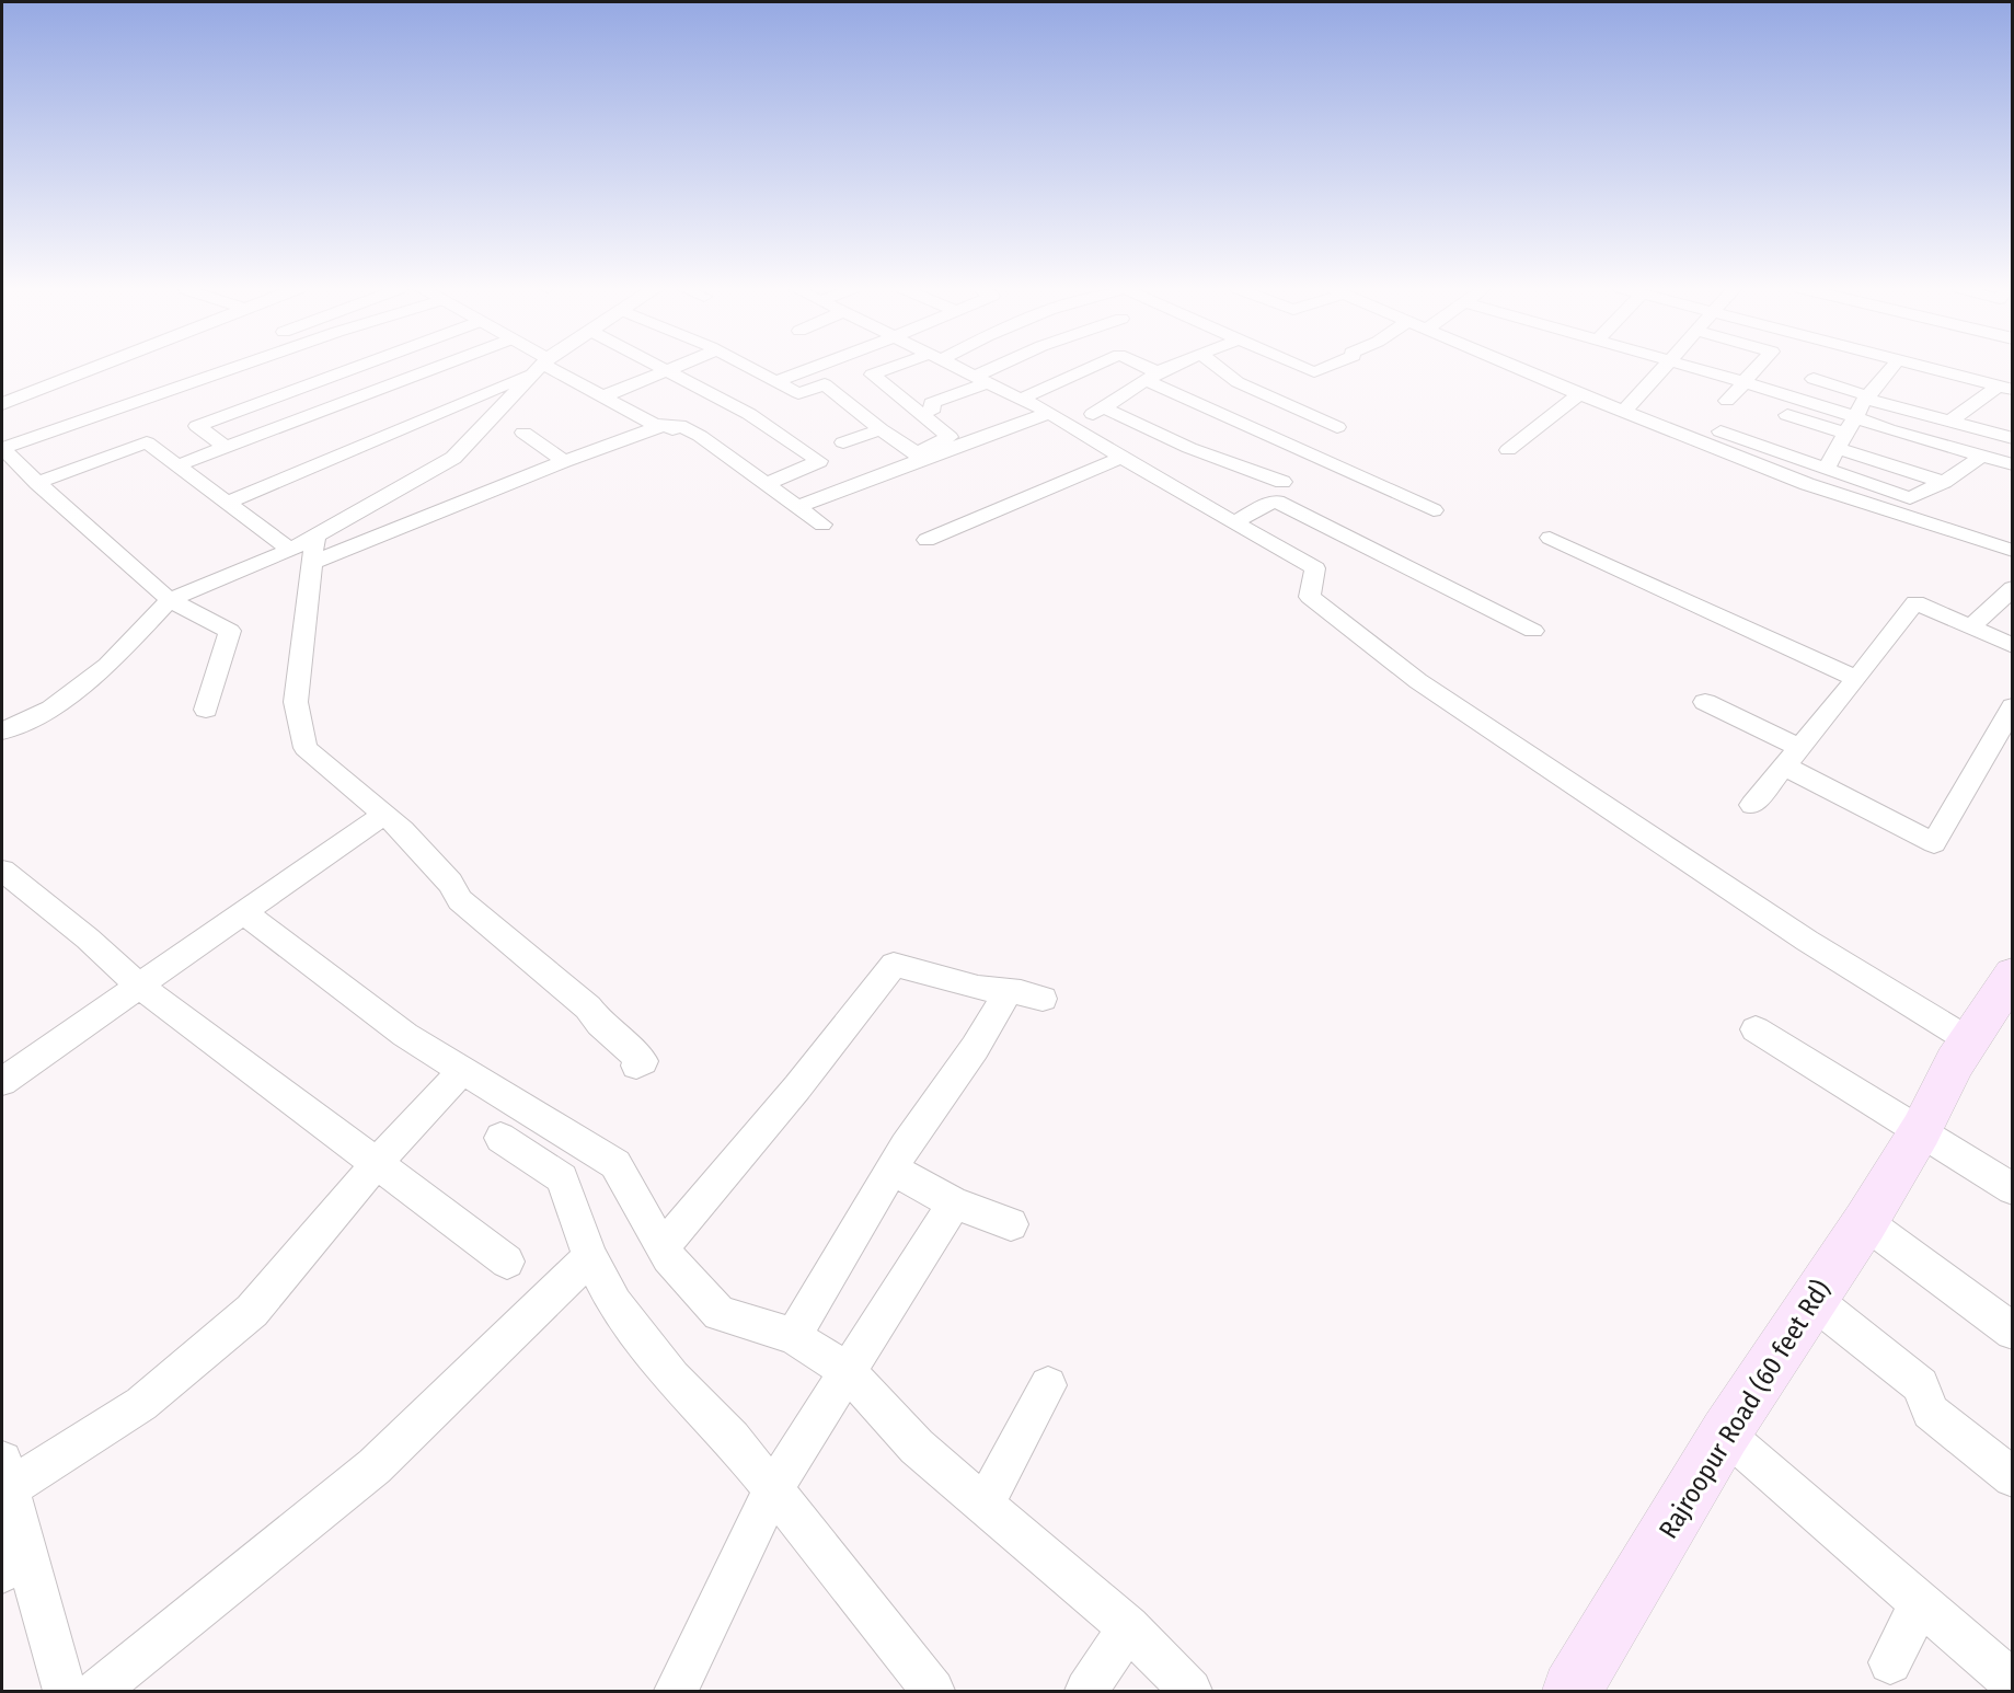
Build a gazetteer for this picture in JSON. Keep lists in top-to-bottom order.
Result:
{
  "streets": {
    "main road": ["Rajroopur Road (60 feet Rd)"]
  }
}
